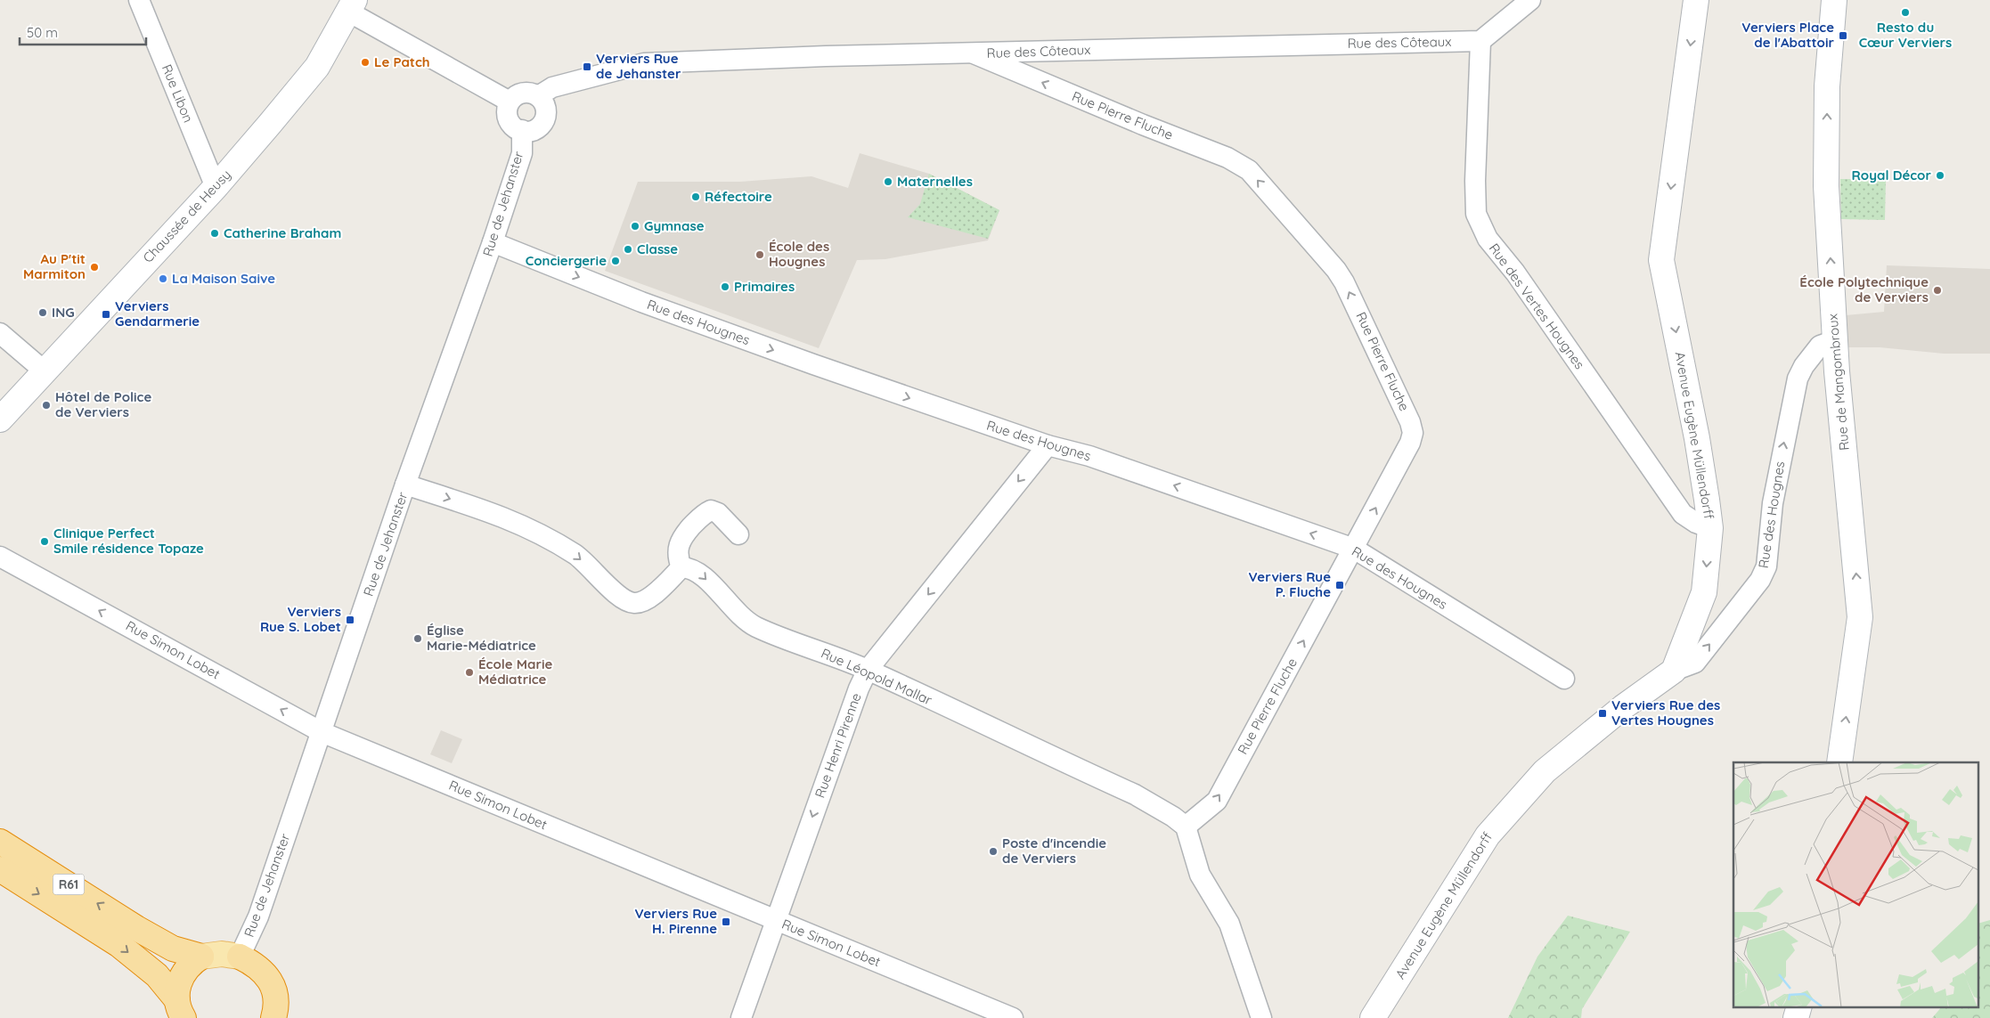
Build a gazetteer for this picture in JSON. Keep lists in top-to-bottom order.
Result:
{
  "streets": {
    "highway": ["R61"],
    "main road": ["Chaussée de Heusy", "Rue de Mangombroux", "Avenue Eugène Müllendorff"],
    "street": [
      "Rue des Côteaux",
      "Rue Libon",
      "Rue Pierre Fluche",
      "Rue de Jehanster",
      "Rue des Vertes Hougnes",
      "Rue des Hougnes",
      "Rue Simon Lobet",
      "Rue Léopold Mallar",
      "Rue Henri Pirenne"
    ]
  },
  "crossings": [
    ["Rue des Côteaux", "Rue Pierre Fluche"],
    ["Rue des Côteaux", "Rue de Jehanster"],
    ["Rue des Côteaux", "Rue des Vertes Hougnes"],
    ["Rue Libon", "Chaussée de Heusy"],
    ["Rue Pierre Fluche", "Rue des Hougnes"],
    ["Rue Pierre Fluche", "Rue Léopold Mallar"],
    ["Rue de Jehanster", "Rue des Hougnes"],
    ["Rue de Jehanster", "Rue Simon Lobet"],
    ["Rue de Jehanster", "R61"],
    ["Rue des Vertes Hougnes", "Avenue Eugène Müllendorff"],
    ["Rue des Hougnes", "Rue de Mangombroux"],
    ["Rue des Hougnes", "Avenue Eugène Müllendorff"],
    ["Rue des Hougnes", "Rue Henri Pirenne"],
    ["Rue Simon Lobet", "Rue Henri Pirenne"],
    ["Rue Léopold Mallar", "Rue Henri Pirenne"]
  ],
  "one_way": [
    "Rue de Mangombroux",
    "Avenue Eugène Müllendorff",
    "Rue Léopold Mallar",
    "Rue Henri Pirenne"
  ],
  "places": {
    "other": [
      "Resto du Cœur Verviers",
      "Le Patch",
      "Royal Décor",
      "Maternelles",
      "Réfectoire",
      "Gymnase",
      "Catherine Braham",
      "Classe",
      "École des Hougnes",
      "Conciergerie",
      "Au P'tit Marmiton",
      "La Maison Saive",
      "Primaires",
      "École Polytechnique de Verviers",
      "ING",
      "Hôtel de Police de Verviers",
      "Clinique Perfect Smile résidence Topaze",
      "Église Marie-Médiatrice",
      "École Marie Médiatrice",
      "Poste d'incendie de Verviers"
    ],
    "transit": [
      "Verviers Place de l'Abattoir",
      "Verviers Rue de Jehanster",
      "Verviers Gendarmerie",
      "Verviers Rue P. Fluche",
      "Verviers Rue S. Lobet",
      "Verviers Rue des Vertes Hougnes",
      "Verviers Rue H. Pirenne"
    ]
  },
  "scale_bar": "50 m"
}
